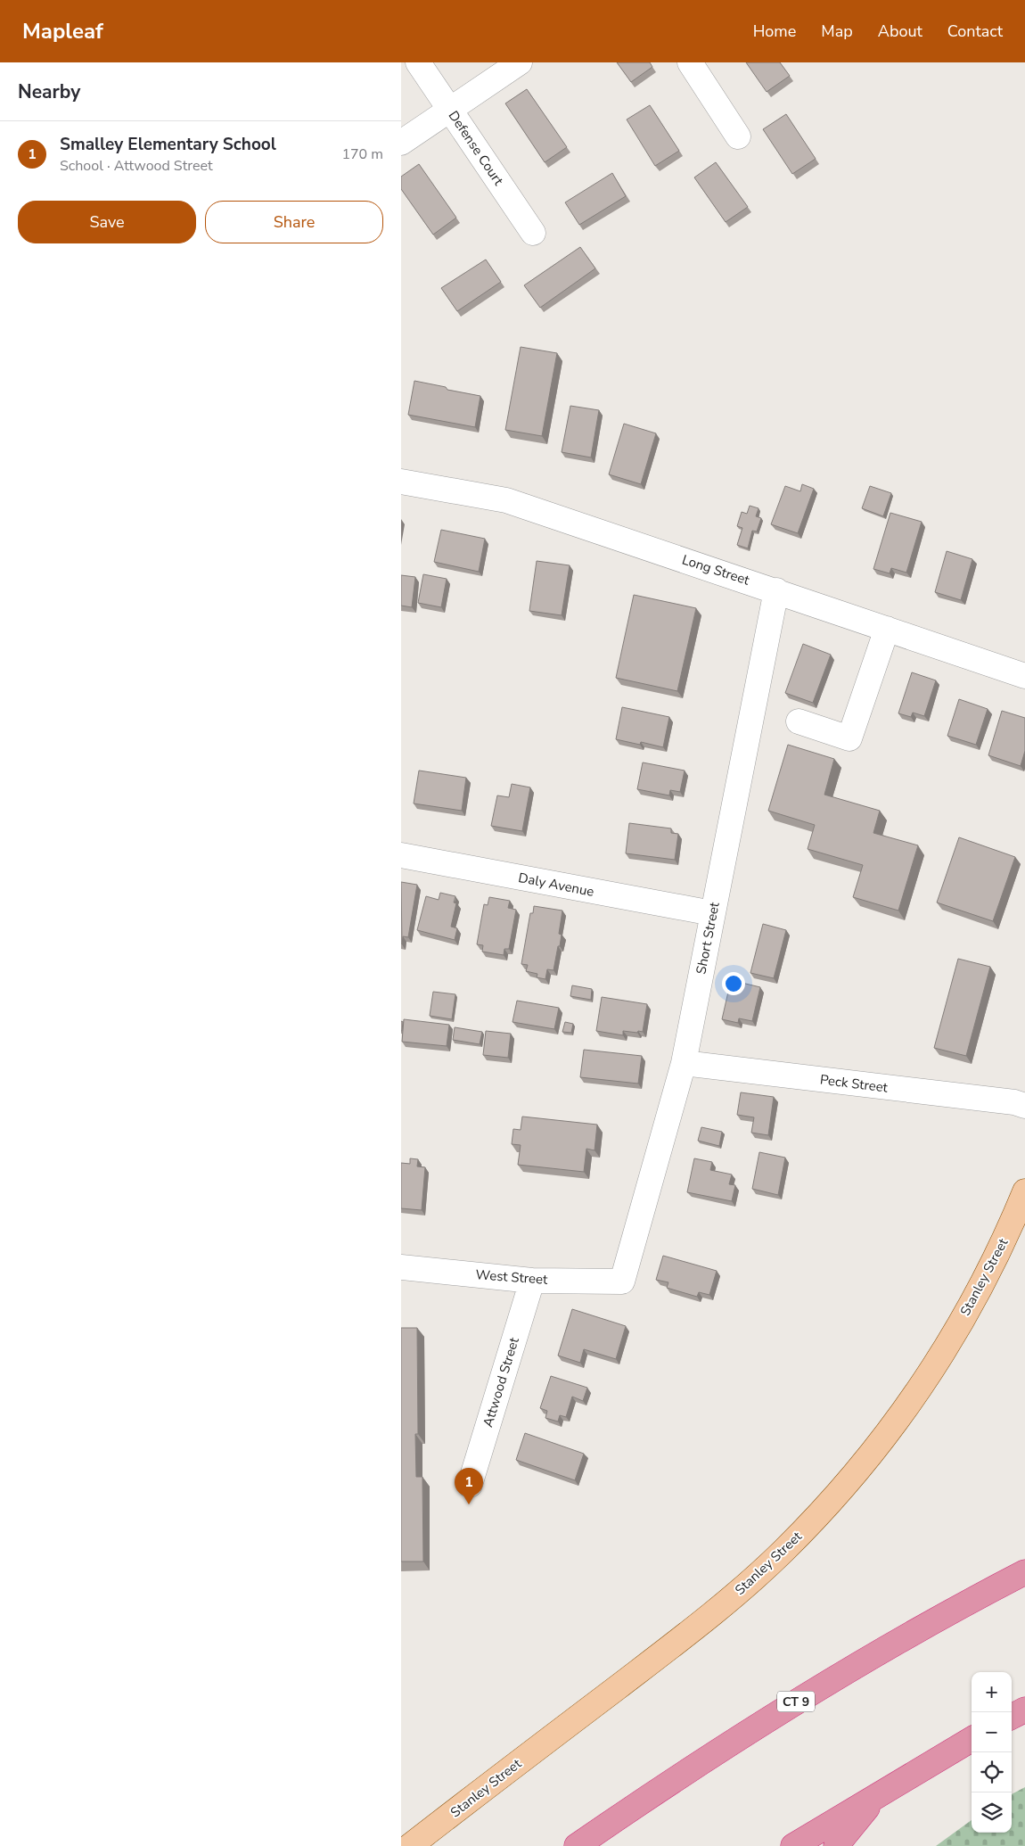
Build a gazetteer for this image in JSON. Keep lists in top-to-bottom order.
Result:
{
  "streets": {
    "highway": ["CT 9"],
    "main road": ["Stanley Street"],
    "street": [
      "Defense Court",
      "Long Street",
      "Daly Avenue",
      "Short Street",
      "Peck Street",
      "West Street",
      "Attwood Street"
    ]
  },
  "crossings": [
    ["Long Street", "Short Street"],
    ["Daly Avenue", "Short Street"],
    ["Short Street", "Peck Street"],
    ["Short Street", "West Street"],
    ["West Street", "Attwood Street"]
  ],
  "page": {
    "header": "Mapleaf",
    "nav": [
      "Home",
      "Map",
      "About",
      "Contact"
    ],
    "heading": "Nearby",
    "list": [
      {
        "mark": "1",
        "name": "Smalley Elementary School",
        "note": "School · Attwood Street",
        "value": "170 m"
      }
    ],
    "buttons": ["Save", "Share"],
    "pins": "1",
    "map_buttons": ["+", "−"]
  }
}
